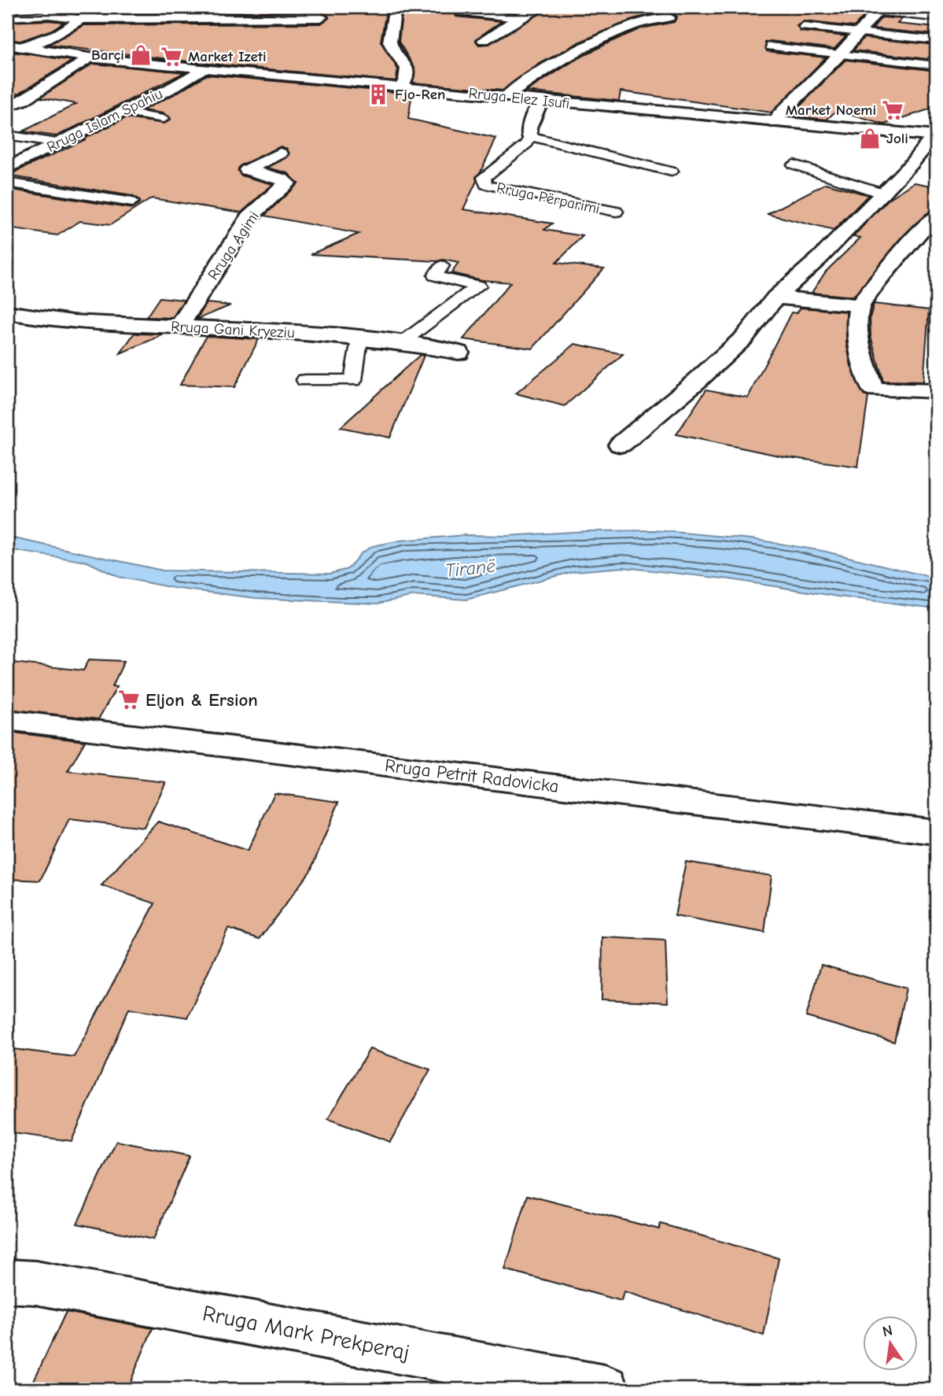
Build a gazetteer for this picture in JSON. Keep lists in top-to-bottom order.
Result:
{
  "streets": {
    "street": [
      "Rruga Elez Isufi",
      "Rruga Islam Spahiu",
      "Rruga Përparimi",
      "Rruga Agimi",
      "Rruga Gani Kryeziu",
      "Rruga Petrit Radovicka",
      "Rruga Mark Prekperaj"
    ]
  },
  "crossings": [
    ["Rruga Elez Isufi", "Rruga Islam Spahiu"],
    ["Rruga Elez Isufi", "Rruga Përparimi"],
    ["Rruga Agimi", "Rruga Gani Kryeziu"]
  ],
  "water": ["Tiranë"],
  "places": {
    "shop": ["Barçi", "Joli"],
    "supermarket": ["Market Izeti", "Market Noemi", "Eljon & Ersion"],
    "building": ["Fjo-Ren"]
  },
  "north": "top"
}
